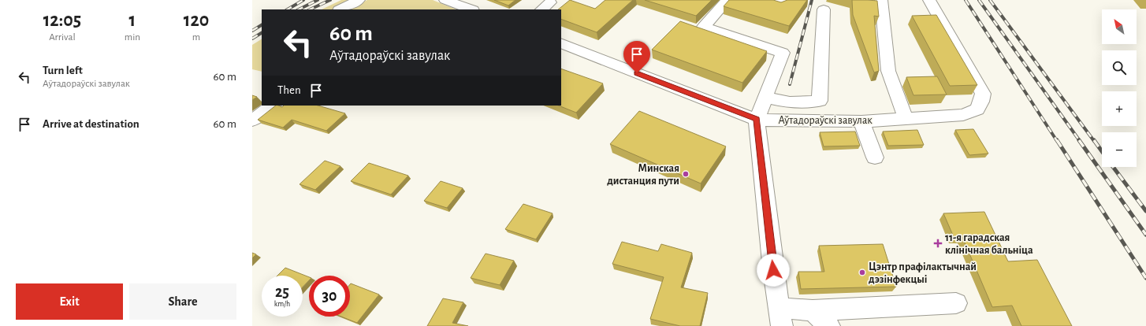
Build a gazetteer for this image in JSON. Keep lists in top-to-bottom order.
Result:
{
  "streets": {
    "street": ["Аўтадораўскі завулак"]
  },
  "places": {
    "other": ["Минская дистанция пути", "Цэнтр прафілактычнай дэзінфекцыі"],
    "health": ["11-я гарадская клінічная бальніца"]
  },
  "north": "top left",
  "page": {
    "eta": [
      "12:05",
      "Arrival",
      "1",
      "min",
      "120",
      "m"
    ],
    "map_buttons": ["+", "−"],
    "turn": ["60 m", "Аўтадораўскі завулак"],
    "list": [
      {
        "name": "Turn left",
        "note": "Аўтадораўскі завулак",
        "value": "60 m"
      },
      {
        "name": "Arrive at destination",
        "value": "60 m"
      }
    ],
    "then": "Then",
    "speed": "25 km/h",
    "limit": "30",
    "buttons": ["Exit", "Share"]
  }
}
